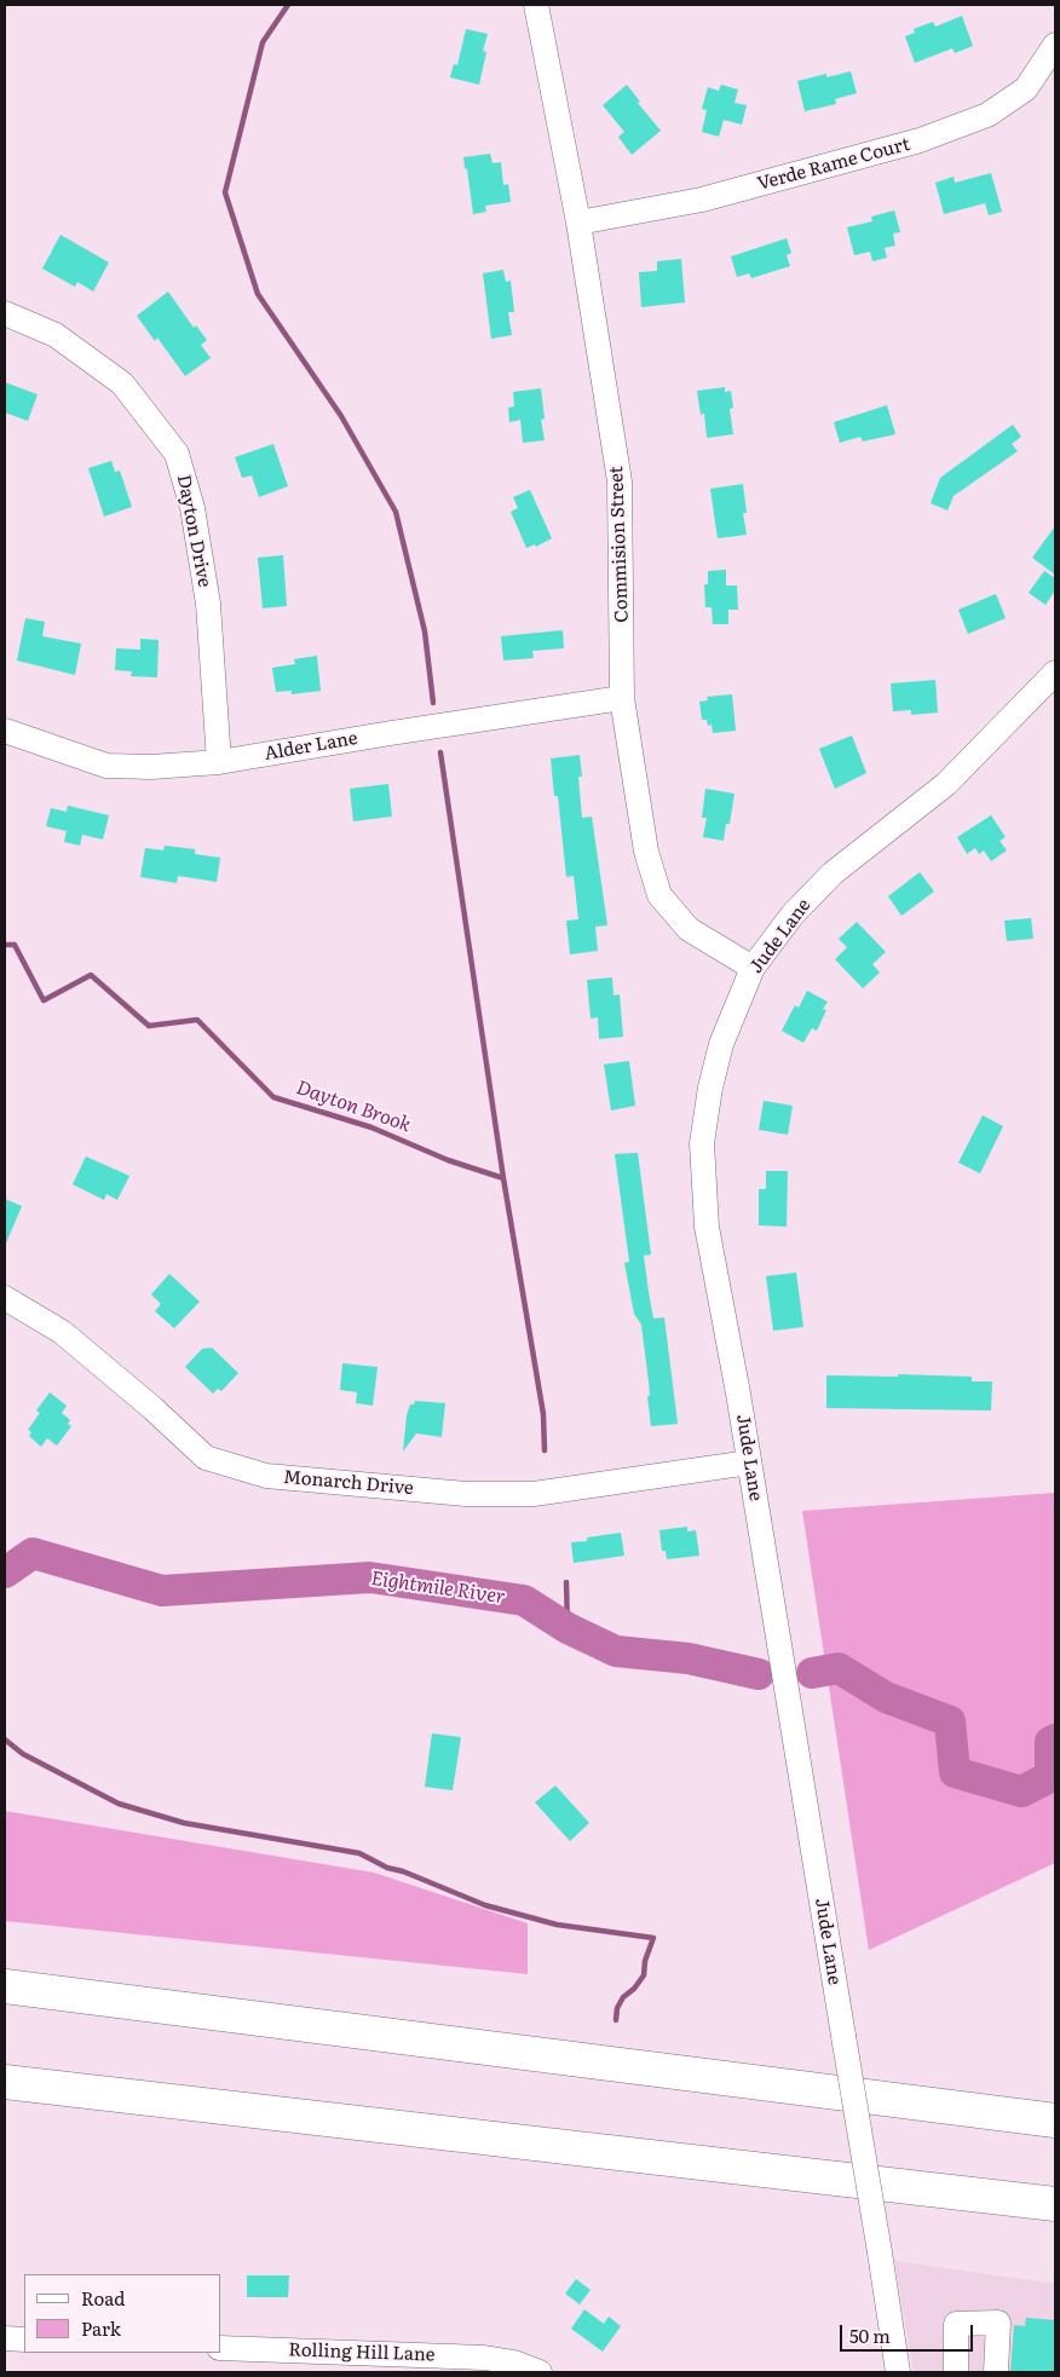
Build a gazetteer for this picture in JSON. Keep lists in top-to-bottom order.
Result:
{
  "streets": {
    "street": [
      "Verde Rame Court",
      "Dayton Drive",
      "Commision Street",
      "Alder Lane",
      "Jude Lane",
      "Monarch Drive",
      "Rolling Hill Lane"
    ]
  },
  "crossings": [
    ["Verde Rame Court", "Commision Street"],
    ["Dayton Drive", "Alder Lane"],
    ["Commision Street", "Alder Lane"],
    ["Commision Street", "Jude Lane"],
    ["Jude Lane", "Monarch Drive"]
  ],
  "water": ["Dayton Brook", "Eightmile River"],
  "legend": ["Road", "Park"],
  "scale_bar": "50 m"
}
